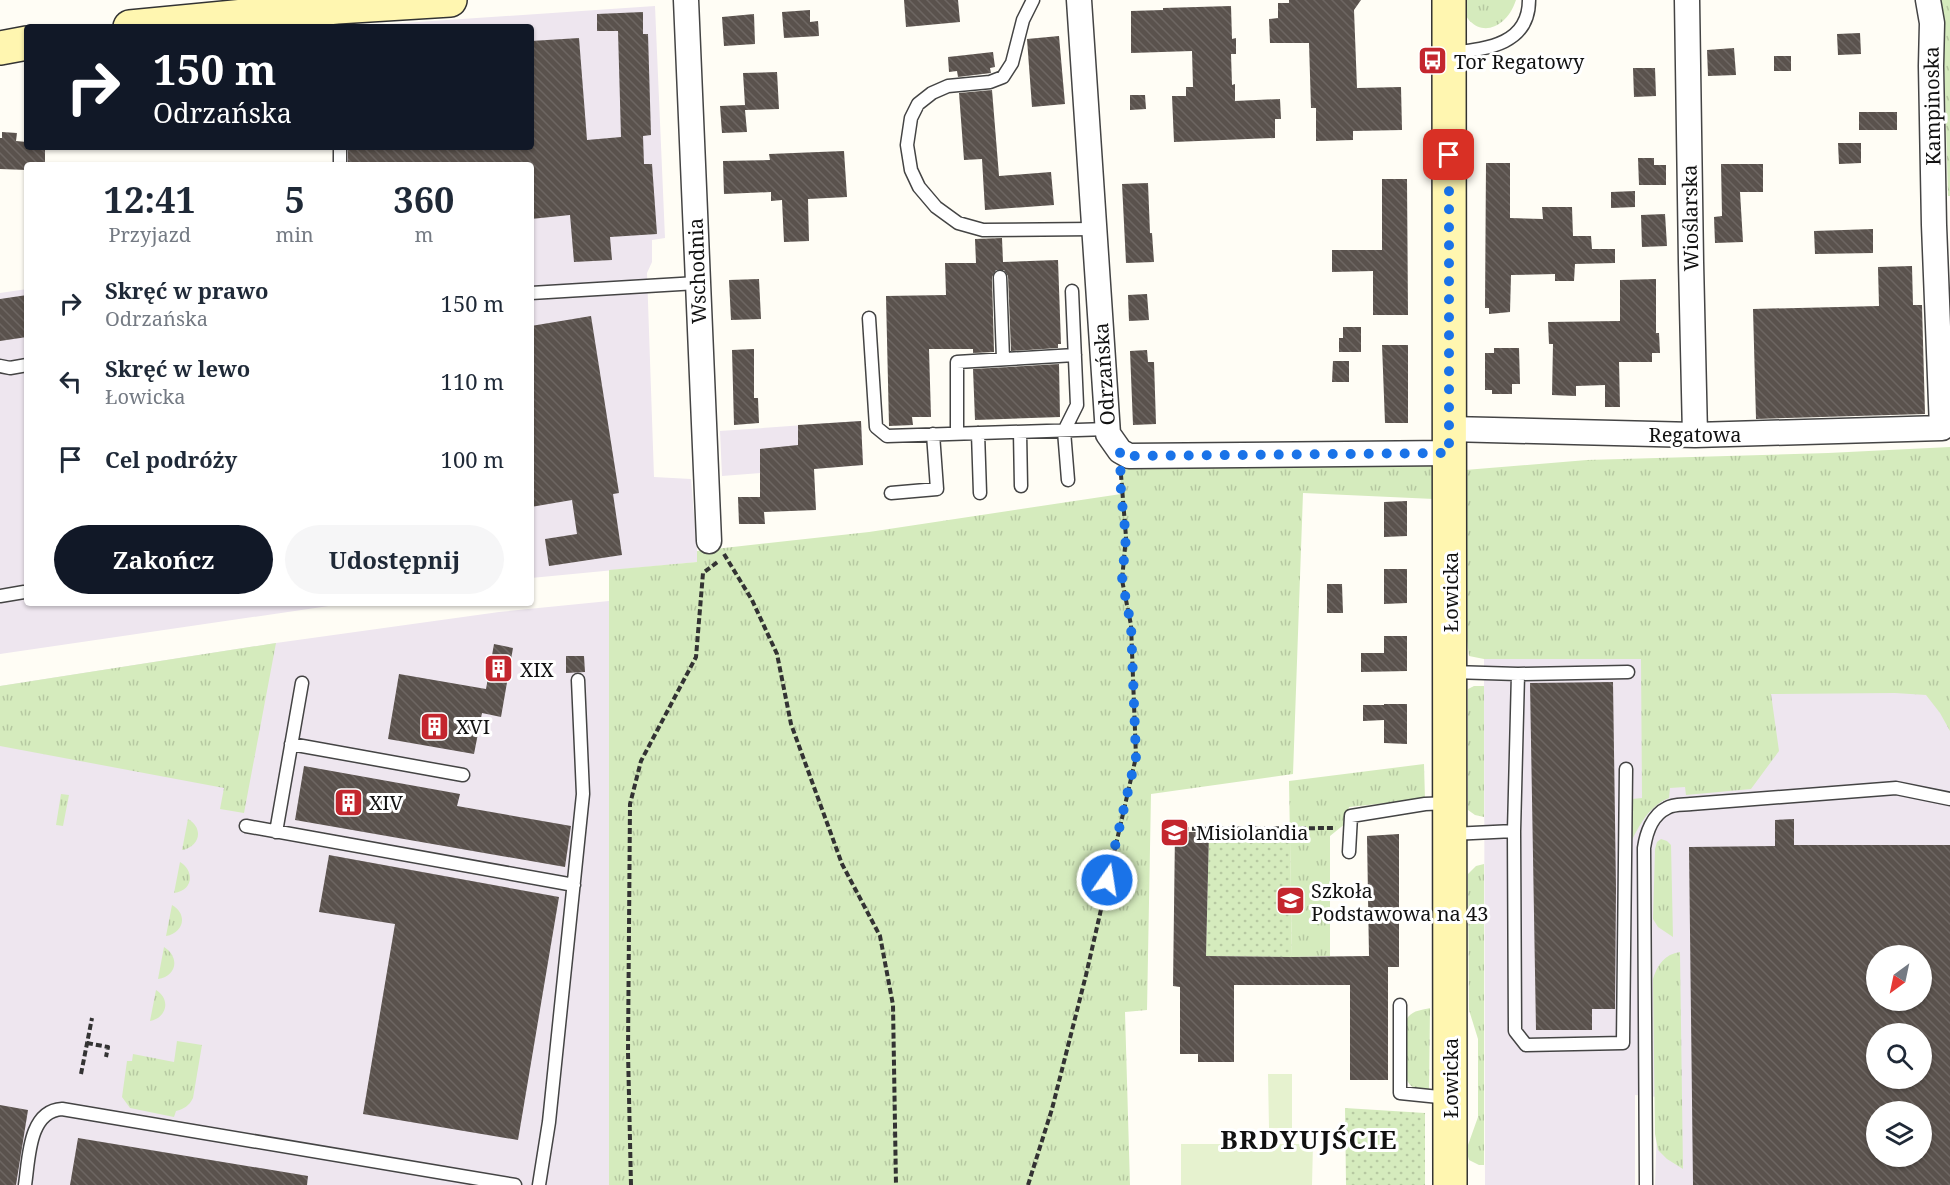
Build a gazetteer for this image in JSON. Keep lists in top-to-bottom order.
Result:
{
  "streets": {
    "street": [
      "Kampinoska",
      "Wioślarska",
      "Wschodnia",
      "Odrzańska",
      "Regatowa",
      "Łowicka"
    ]
  },
  "crossings": [
    ["Kampinoska", "Regatowa"],
    ["Wioślarska", "Regatowa"],
    ["Odrzańska", "Regatowa"],
    ["Odrzańska", "Łowicka"],
    ["Regatowa", "Łowicka"]
  ],
  "districts": ["BRDYUJŚCIE"],
  "places": {
    "bus stop": ["Tor Regatowy"],
    "building": ["XIX", "XVI", "XIV"],
    "school or university": ["Misiolandia", "Szkoła Podstawowa na 43"]
  },
  "north": "bottom left",
  "page": {
    "turn": ["150 m", "Odrzańska"],
    "eta": [
      "12:41",
      "Przyjazd",
      "5",
      "min",
      "360",
      "m"
    ],
    "list": [
      {
        "name": "Skręć w prawo",
        "note": "Odrzańska",
        "value": "150 m"
      },
      {
        "name": "Skręć w lewo",
        "note": "Łowicka",
        "value": "110 m"
      },
      {
        "name": "Cel podróży",
        "value": "100 m"
      }
    ],
    "buttons": ["Zakończ", "Udostępnij"]
  }
}
